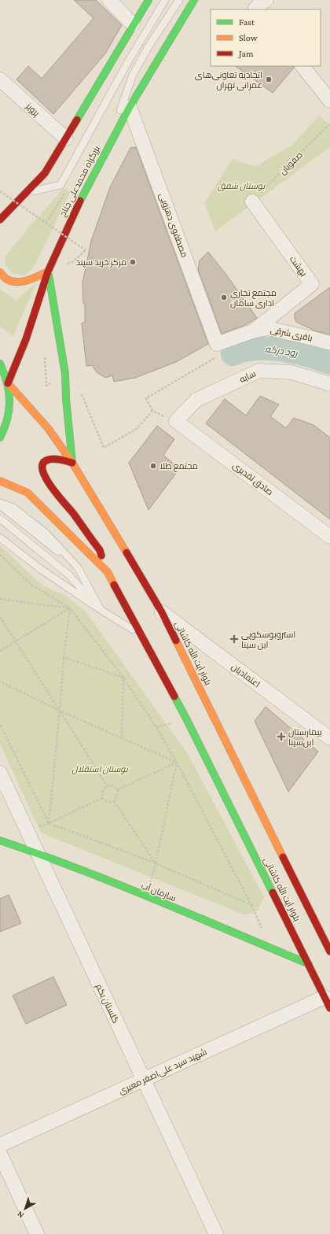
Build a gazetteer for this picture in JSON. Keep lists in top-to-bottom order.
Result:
{
  "streets": {
    "main road": ["بزرگراه محمدعلی جناح", "بلوار آیت الله کاشانی", "سازمان آب"],
    "street": [
      "پرویز",
      "مصطفوی دهزویی",
      "بهشت",
      "باقری شرقی",
      "سایه",
      "صادق تقدیری",
      "اعتمادیان",
      "گلستان یکم",
      "شهید سید علی‌اصغر معیری"
    ],
    "path": ["صفویان"]
  },
  "crossings": [
    ["صفویان", "بهشت"],
    ["بزرگراه محمدعلی جناح", "مصطفوی دهزویی"],
    ["بزرگراه محمدعلی جناح", "بلوار آیت الله کاشانی"],
    ["مصطفوی دهزویی", "باقری شرقی"],
    ["بهشت", "باقری شرقی"],
    ["سایه", "صادق تقدیری"],
    ["بلوار آیت الله کاشانی", "اعتمادیان"],
    ["بلوار آیت الله کاشانی", "سازمان آب"],
    ["بلوار آیت الله کاشانی", "شهید سید علی‌اصغر معیری"],
    ["سازمان آب", "گلستان یکم"],
    ["گلستان یکم", "شهید سید علی‌اصغر معیری"]
  ],
  "water": ["رود درکه"],
  "parks": ["بوستان شفق", "بوستان استقلال"],
  "places": {
    "other": [
      "اتحادیه تعاونی‌های عمرانی تهران",
      "مرکز خرید سپند",
      "مجتمع تجاری اداری سامان",
      "مجتمع طلا"
    ],
    "health": ["استروبوسکوپی ابن سینا", "بیمارستان ابن‌سینا"]
  },
  "legend": ["Fast", "Slow", "Jam"],
  "north": "bottom left"
}
